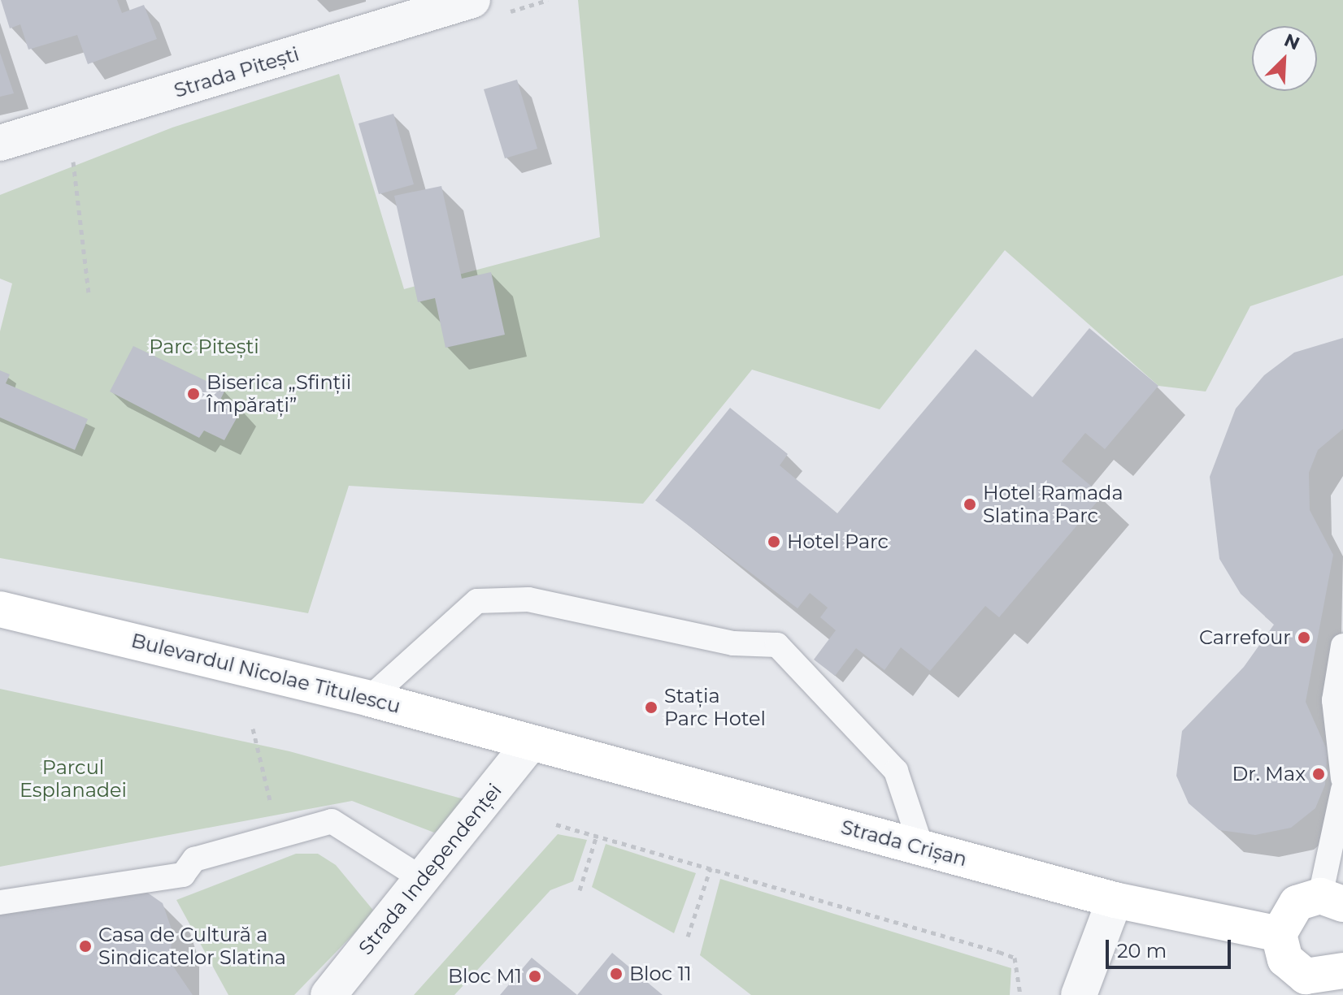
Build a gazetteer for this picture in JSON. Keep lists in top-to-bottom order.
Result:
{
  "streets": {
    "main road": ["Bulevardul Nicolae Titulescu", "Strada Crișan"],
    "street": ["Strada Pitești", "Strada Independenței"]
  },
  "crossings": [
    ["Bulevardul Nicolae Titulescu", "Strada Crișan"],
    ["Bulevardul Nicolae Titulescu", "Strada Independenței"],
    ["Strada Crișan", "Strada Independenței"]
  ],
  "parks": ["Parc Pitești", "Parcul Esplanadei"],
  "places": [
    "Biserica „Sfinții Împărați”",
    "Hotel Ramada Slatina Parc",
    "Hotel Parc",
    "Carrefour",
    "Stația Parc Hotel",
    "Dr. Max",
    "Casa de Cultură a Sindicatelor Slatina",
    "Bloc 11",
    "Bloc M1"
  ],
  "scale_bar": "20 m",
  "north": "top right"
}
